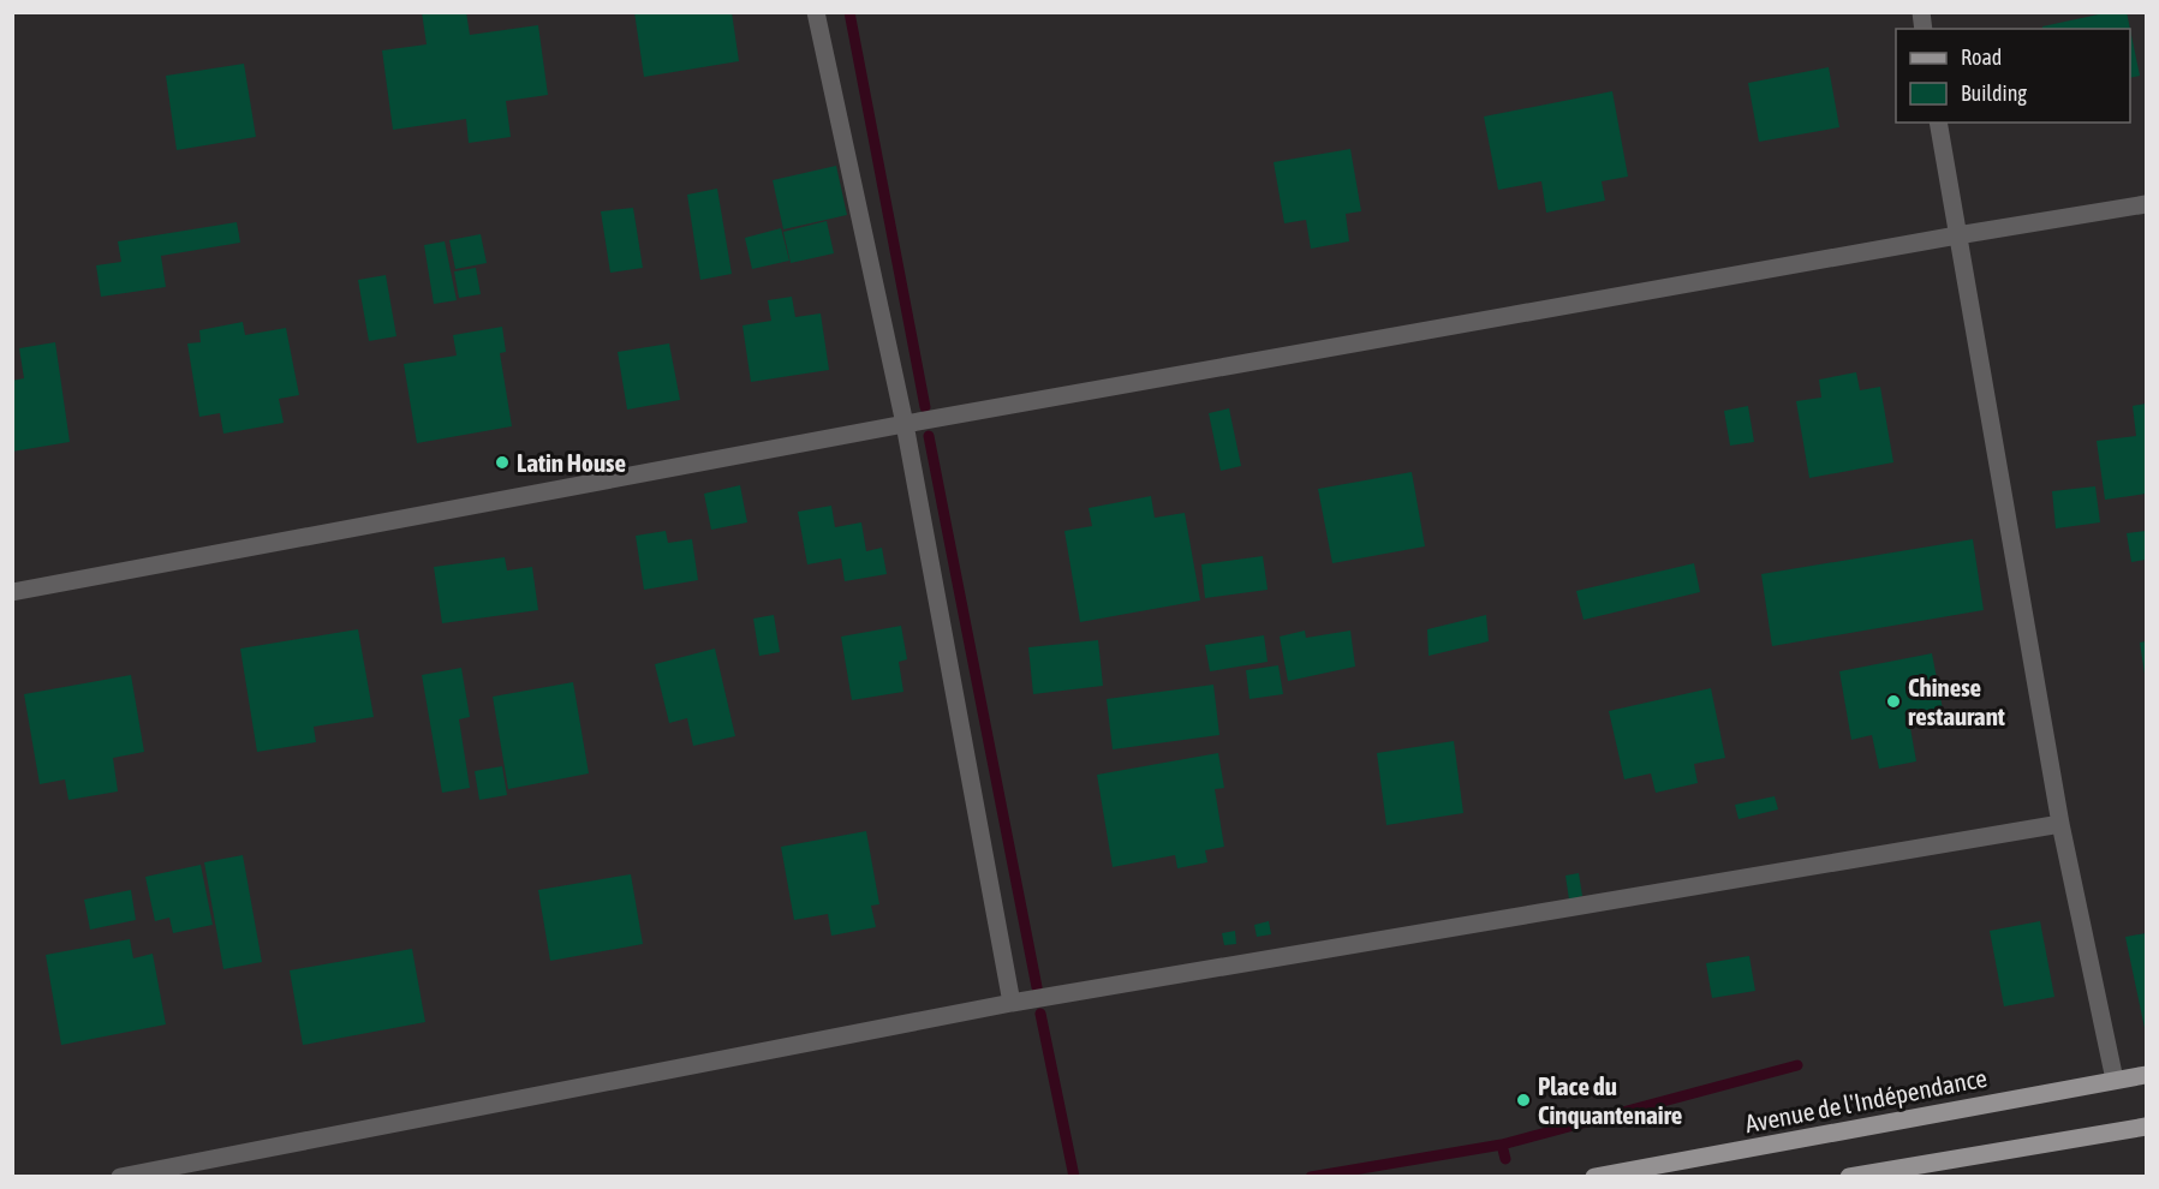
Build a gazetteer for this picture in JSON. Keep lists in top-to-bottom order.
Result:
{
  "streets": {
    "main road": ["Avenue de l'Indépendance"]
  },
  "places": ["Latin House", "Chinese restaurant", "Place du Cinquantenaire"],
  "legend": ["Road", "Building"]
}
